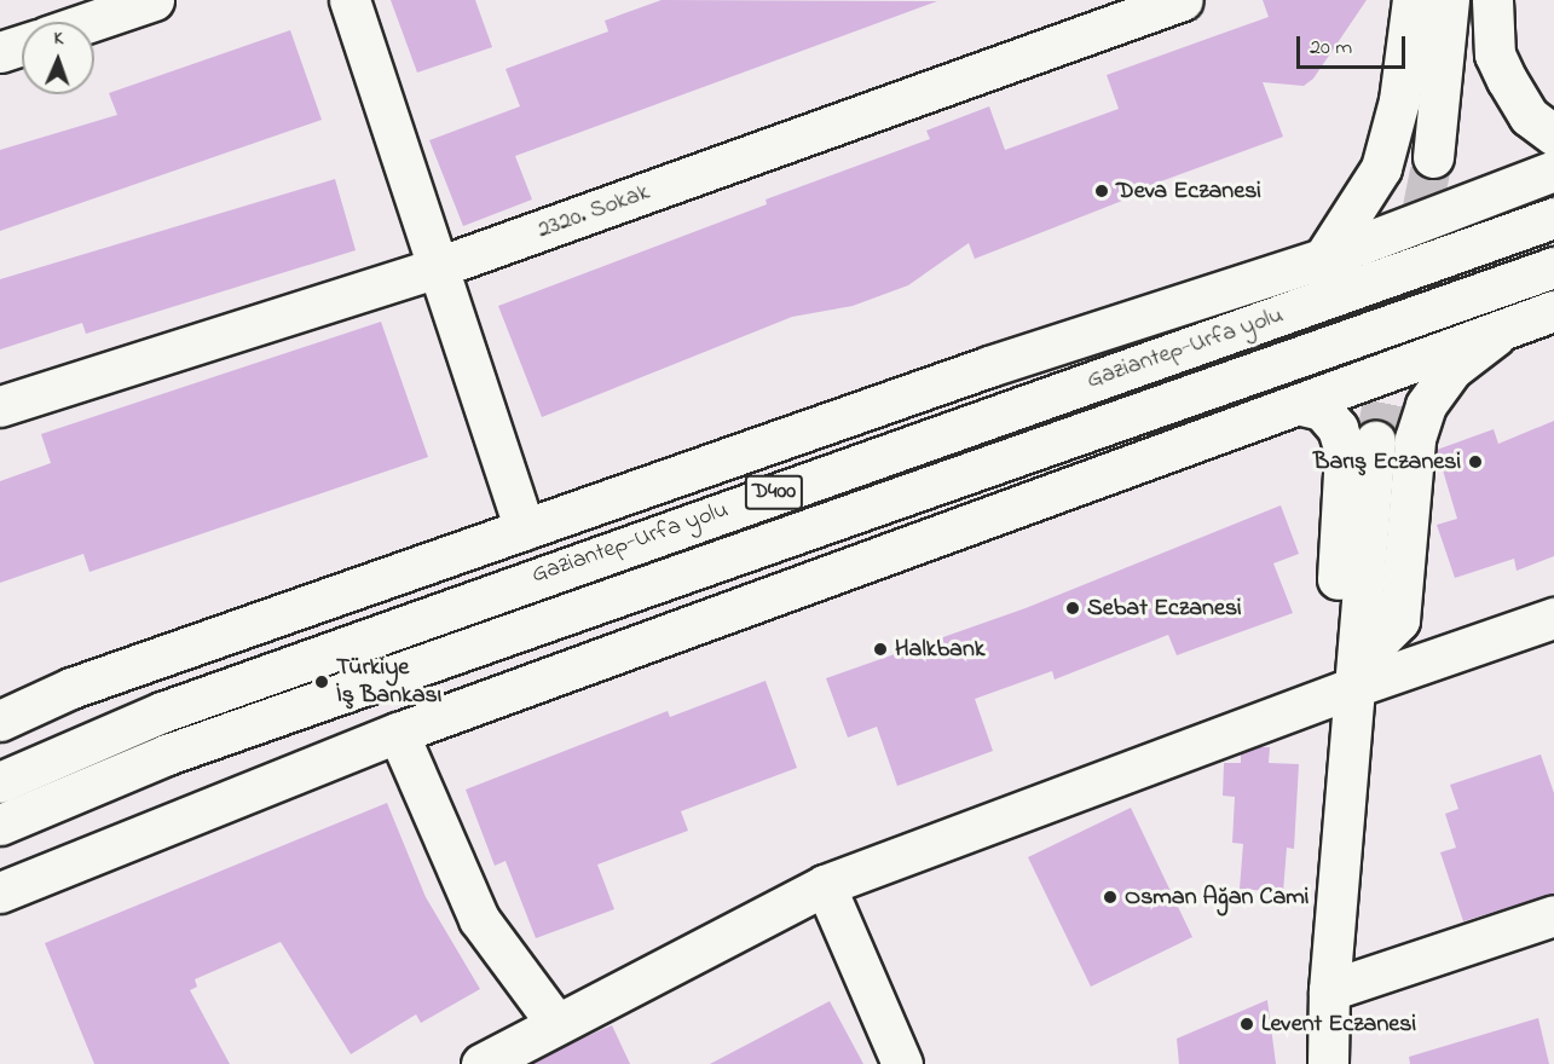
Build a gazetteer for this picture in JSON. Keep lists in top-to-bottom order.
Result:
{
  "streets": {
    "main road": ["2320. Sokak", "Gaziantep-Urfa yolu", "D400"]
  },
  "places": [
    "Deva Eczanesi",
    "Barış Eczanesi",
    "Sebat Eczanesi",
    "Halkbank",
    "Türkiye İş Bankası",
    "Osman Ağan Cami",
    "Levent Eczanesi"
  ],
  "scale_bar": "20 m",
  "north": "top"
}
